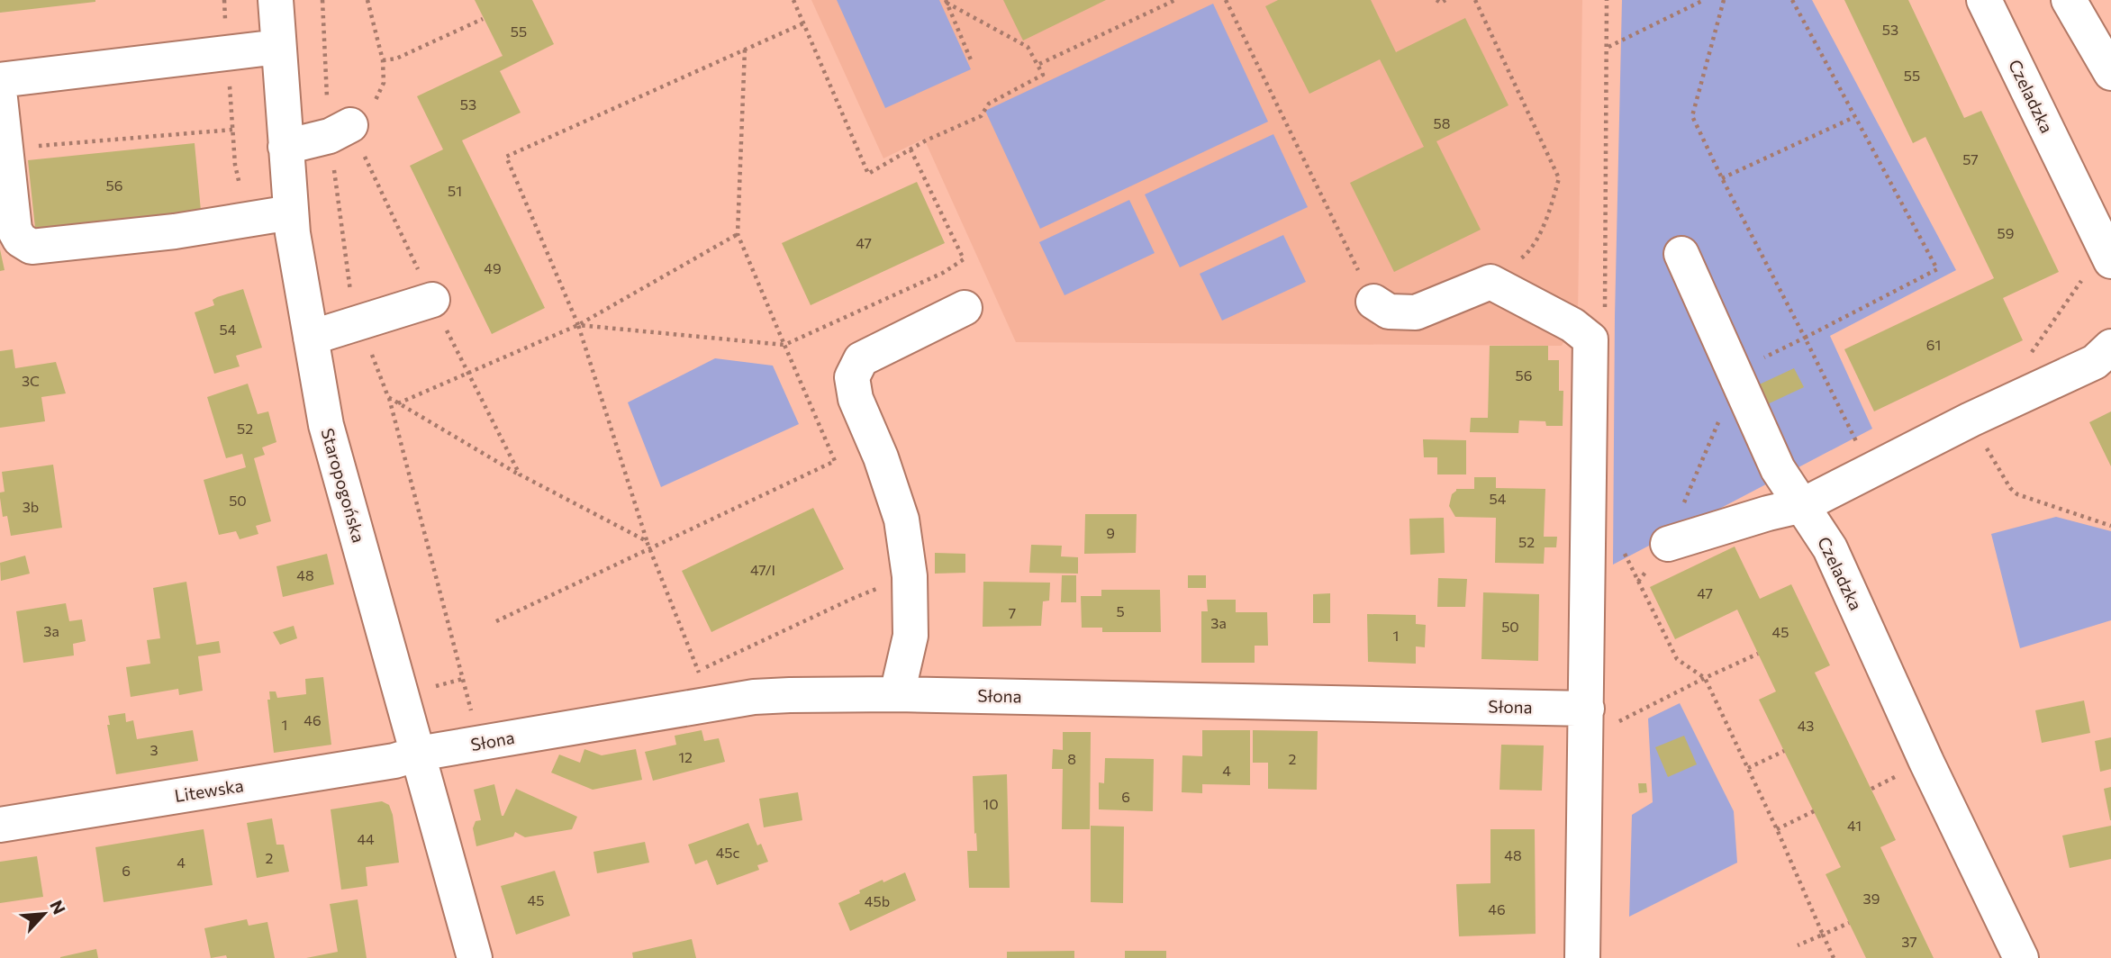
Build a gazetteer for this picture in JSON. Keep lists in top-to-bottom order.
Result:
{
  "streets": {
    "street": [
      "Czeladzka",
      "Staropogońska",
      "Słona",
      "Litewska"
    ]
  },
  "crossings": [
    ["Staropogońska", "Słona"],
    ["Staropogońska", "Litewska"],
    ["Słona", "Litewska"]
  ],
  "house_numbers": [
    "53",
    "55",
    "55",
    "53",
    "58",
    "57",
    "56",
    "51",
    "59",
    "47",
    "49",
    "54",
    "61",
    "56",
    "3C",
    "52",
    "54",
    "50",
    "3b",
    "9",
    "52",
    "47/I",
    "48",
    "47",
    "5",
    "7",
    "3a",
    "50",
    "3a",
    "45",
    "1",
    "46",
    "1",
    "43",
    "3",
    "12",
    "8",
    "2",
    "4",
    "6",
    "10",
    "41",
    "44",
    "45c",
    "48",
    "2",
    "4",
    "6",
    "39",
    "45",
    "45b",
    "46",
    "37"
  ],
  "north": "top right"
}
